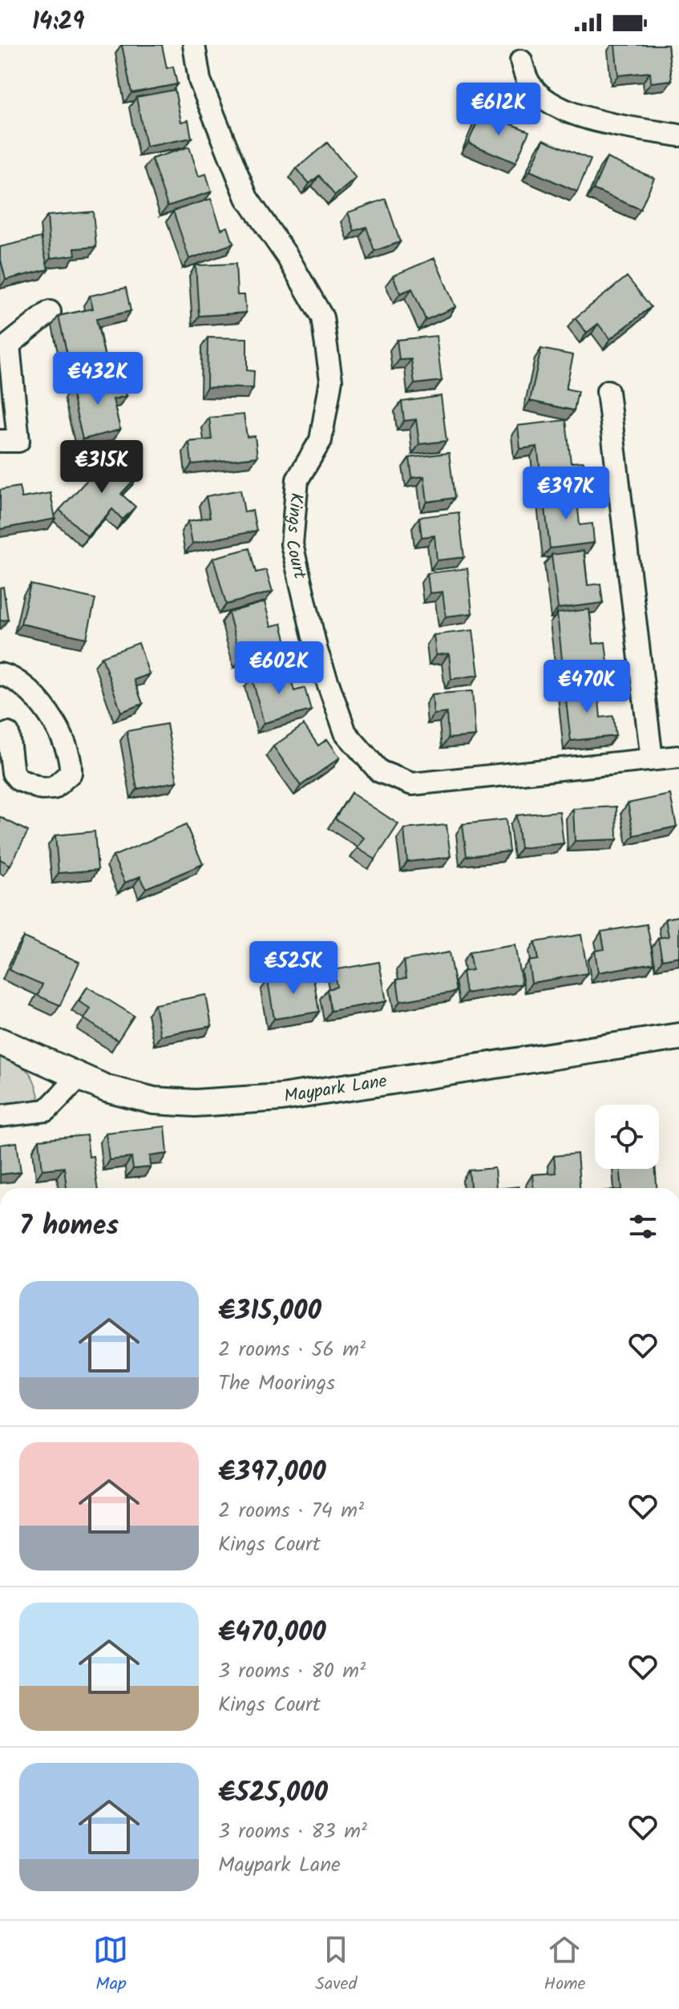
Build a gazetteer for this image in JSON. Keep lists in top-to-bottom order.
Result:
{
  "streets": {
    "street": ["Kings Court", "Maypark Lane"]
  },
  "page": {
    "status": "14:29",
    "price": [
      "€612K",
      "€432K",
      "€315K",
      "€397K",
      "€602K",
      "€470K",
      "€525K"
    ],
    "heading": "7 homes",
    "list": [
      {
        "name": "€315,000",
        "note": "2 rooms · 56 m² · The Moorings"
      },
      {
        "name": "€397,000",
        "note": "2 rooms · 74 m² · Kings Court"
      },
      {
        "name": "€470,000",
        "note": "3 rooms · 80 m² · Kings Court"
      },
      {
        "name": "€525,000",
        "note": "3 rooms · 83 m² · Maypark Lane"
      }
    ],
    "tabs": ["Map", "Saved", "Home"]
  }
}
